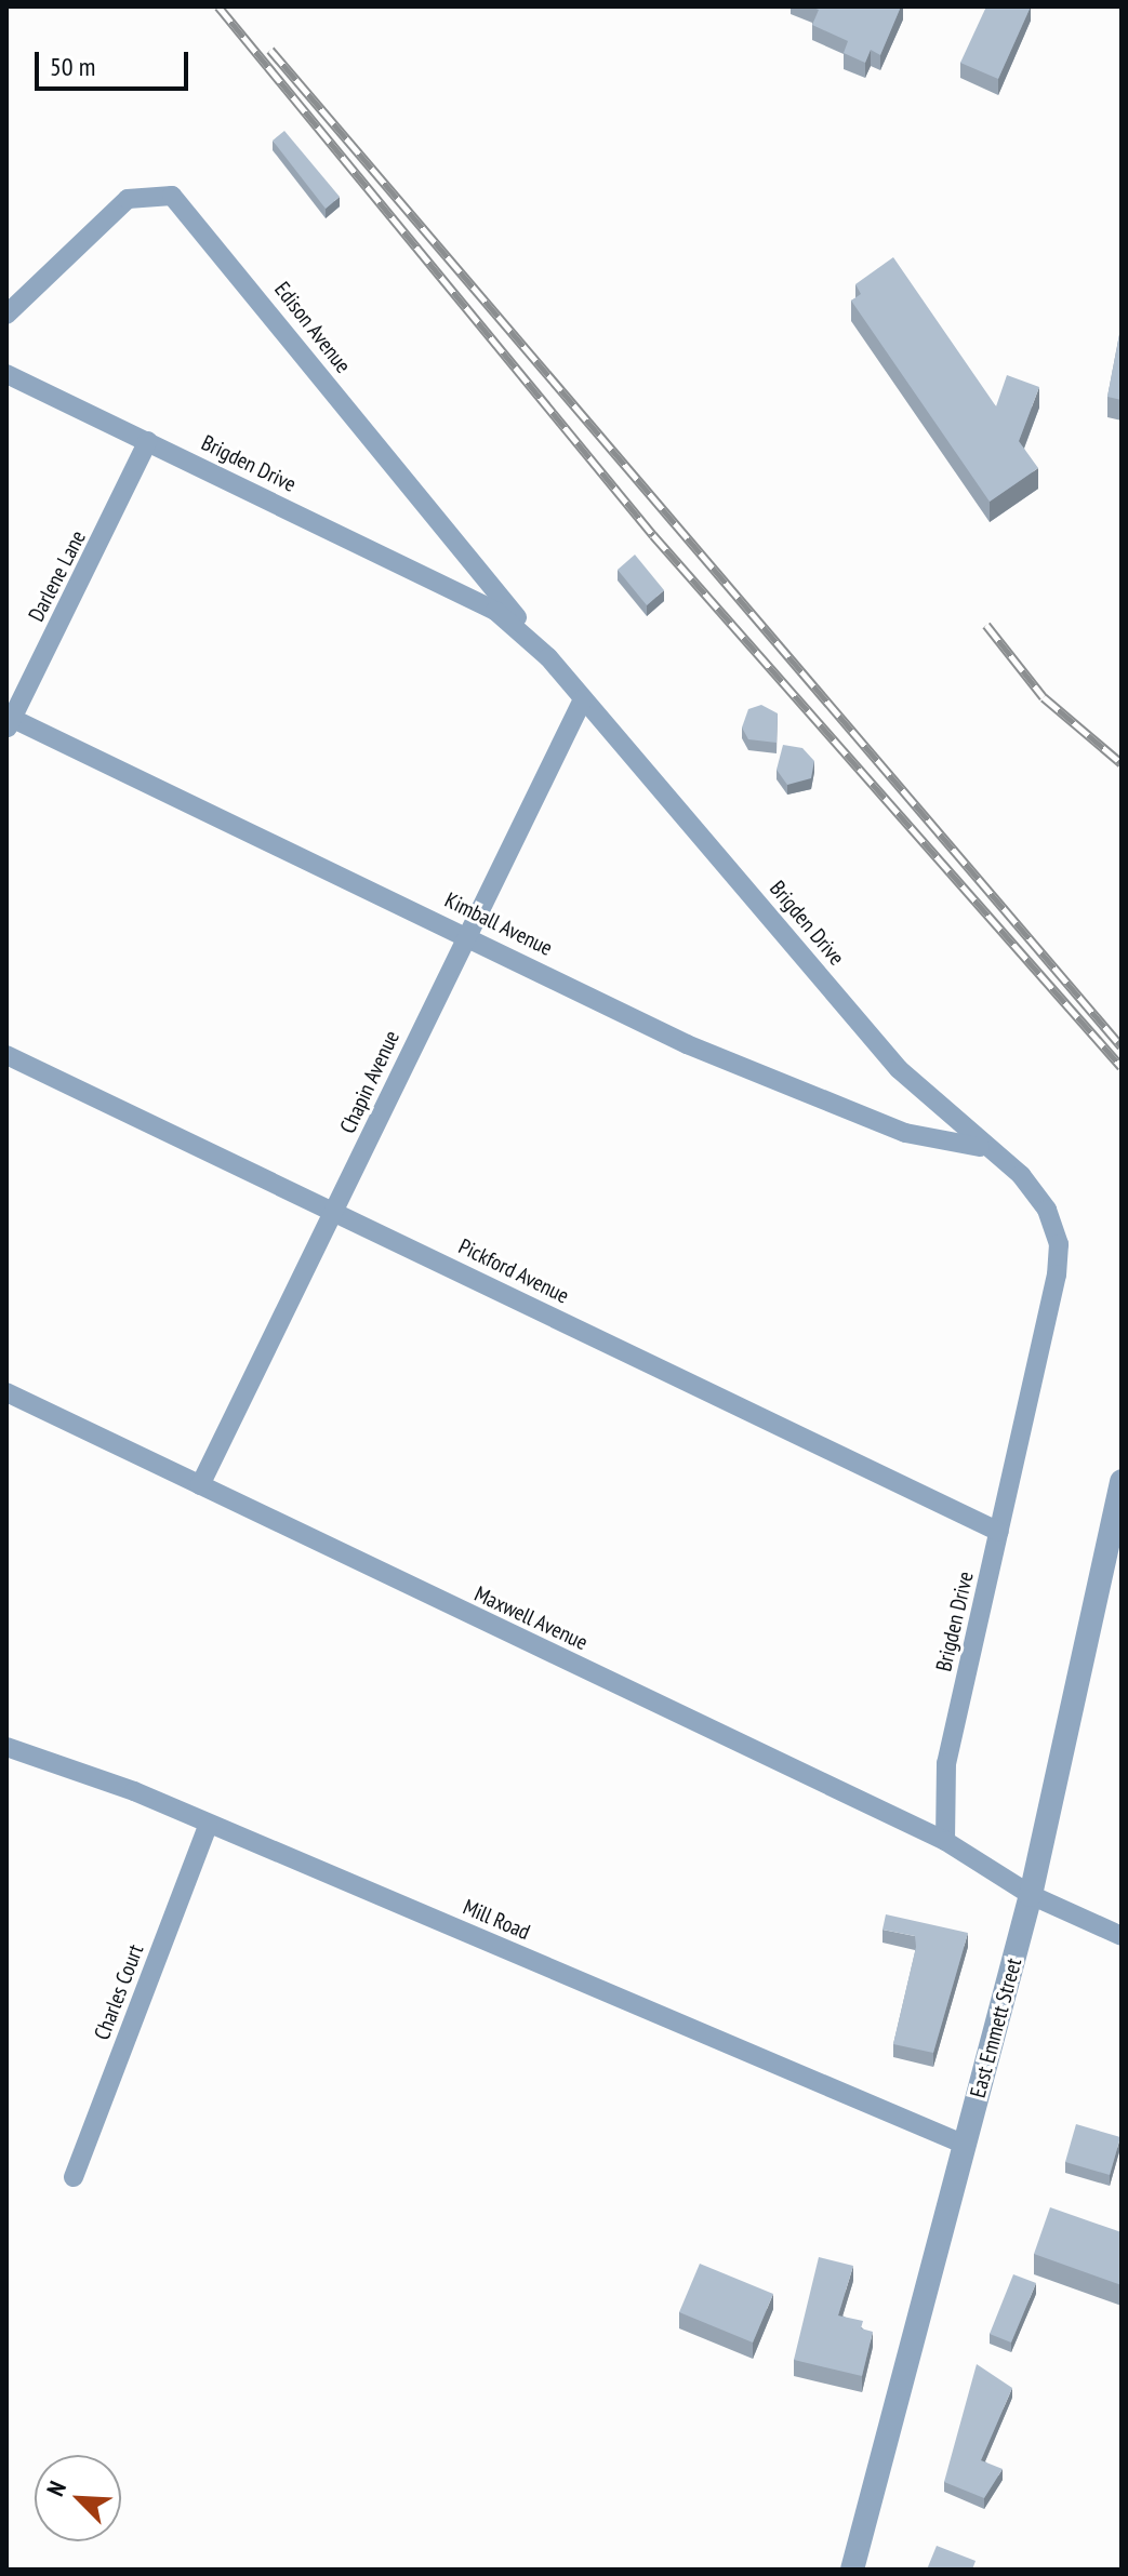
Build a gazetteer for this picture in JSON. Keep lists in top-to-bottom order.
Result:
{
  "streets": {
    "street": [
      "Edison Avenue",
      "Brigden Drive",
      "Darlene Lane",
      "Kimball Avenue",
      "Chapin Avenue",
      "Pickford Avenue",
      "Maxwell Avenue",
      "Mill Road",
      "Charles Court",
      "East Emmett Street"
    ]
  },
  "crossings": [
    ["Edison Avenue", "Brigden Drive"],
    ["Brigden Drive", "Darlene Lane"],
    ["Brigden Drive", "Kimball Avenue"],
    ["Brigden Drive", "Chapin Avenue"],
    ["Brigden Drive", "Pickford Avenue"],
    ["Brigden Drive", "Maxwell Avenue"],
    ["Darlene Lane", "Kimball Avenue"],
    ["Kimball Avenue", "Chapin Avenue"],
    ["Chapin Avenue", "Pickford Avenue"],
    ["Chapin Avenue", "Maxwell Avenue"],
    ["Maxwell Avenue", "East Emmett Street"],
    ["Mill Road", "Charles Court"],
    ["Mill Road", "East Emmett Street"]
  ],
  "scale_bar": "50 m",
  "north": "top left"
}
